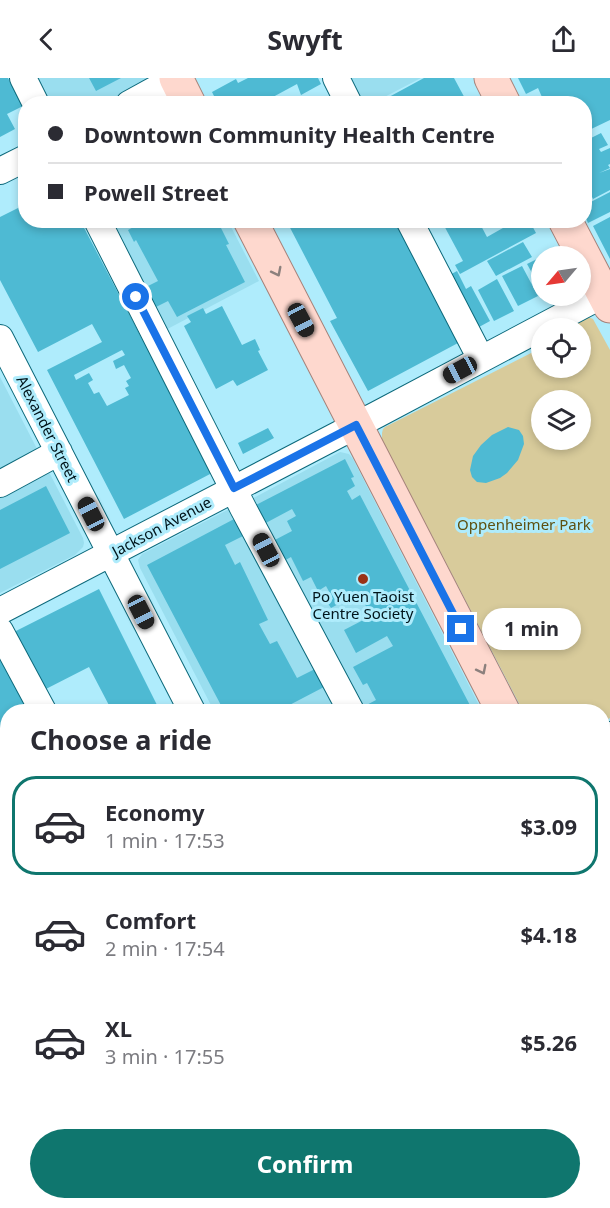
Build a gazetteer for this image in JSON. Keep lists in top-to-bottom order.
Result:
{
  "streets": {
    "street": ["Alexander Street", "Jackson Avenue"]
  },
  "crossings": [
    ["Alexander Street", "Jackson Avenue"]
  ],
  "parks": ["Oppenheimer Park"],
  "places": ["Po Yuen Taoist Centre Society"],
  "north": "bottom left",
  "page": {
    "header": "Swyft",
    "banner": ["Downtown Community Health Centre", "Powell Street"],
    "bubble": "1 min",
    "heading": "Choose a ride",
    "list": [
      {
        "name": "Economy",
        "note": "1 min · 17:53",
        "value": "$3.09"
      },
      {
        "name": "Comfort",
        "note": "2 min · 17:54",
        "value": "$4.18"
      },
      {
        "name": "XL",
        "note": "3 min · 17:55",
        "value": "$5.26"
      }
    ],
    "buttons": "Confirm"
  }
}
